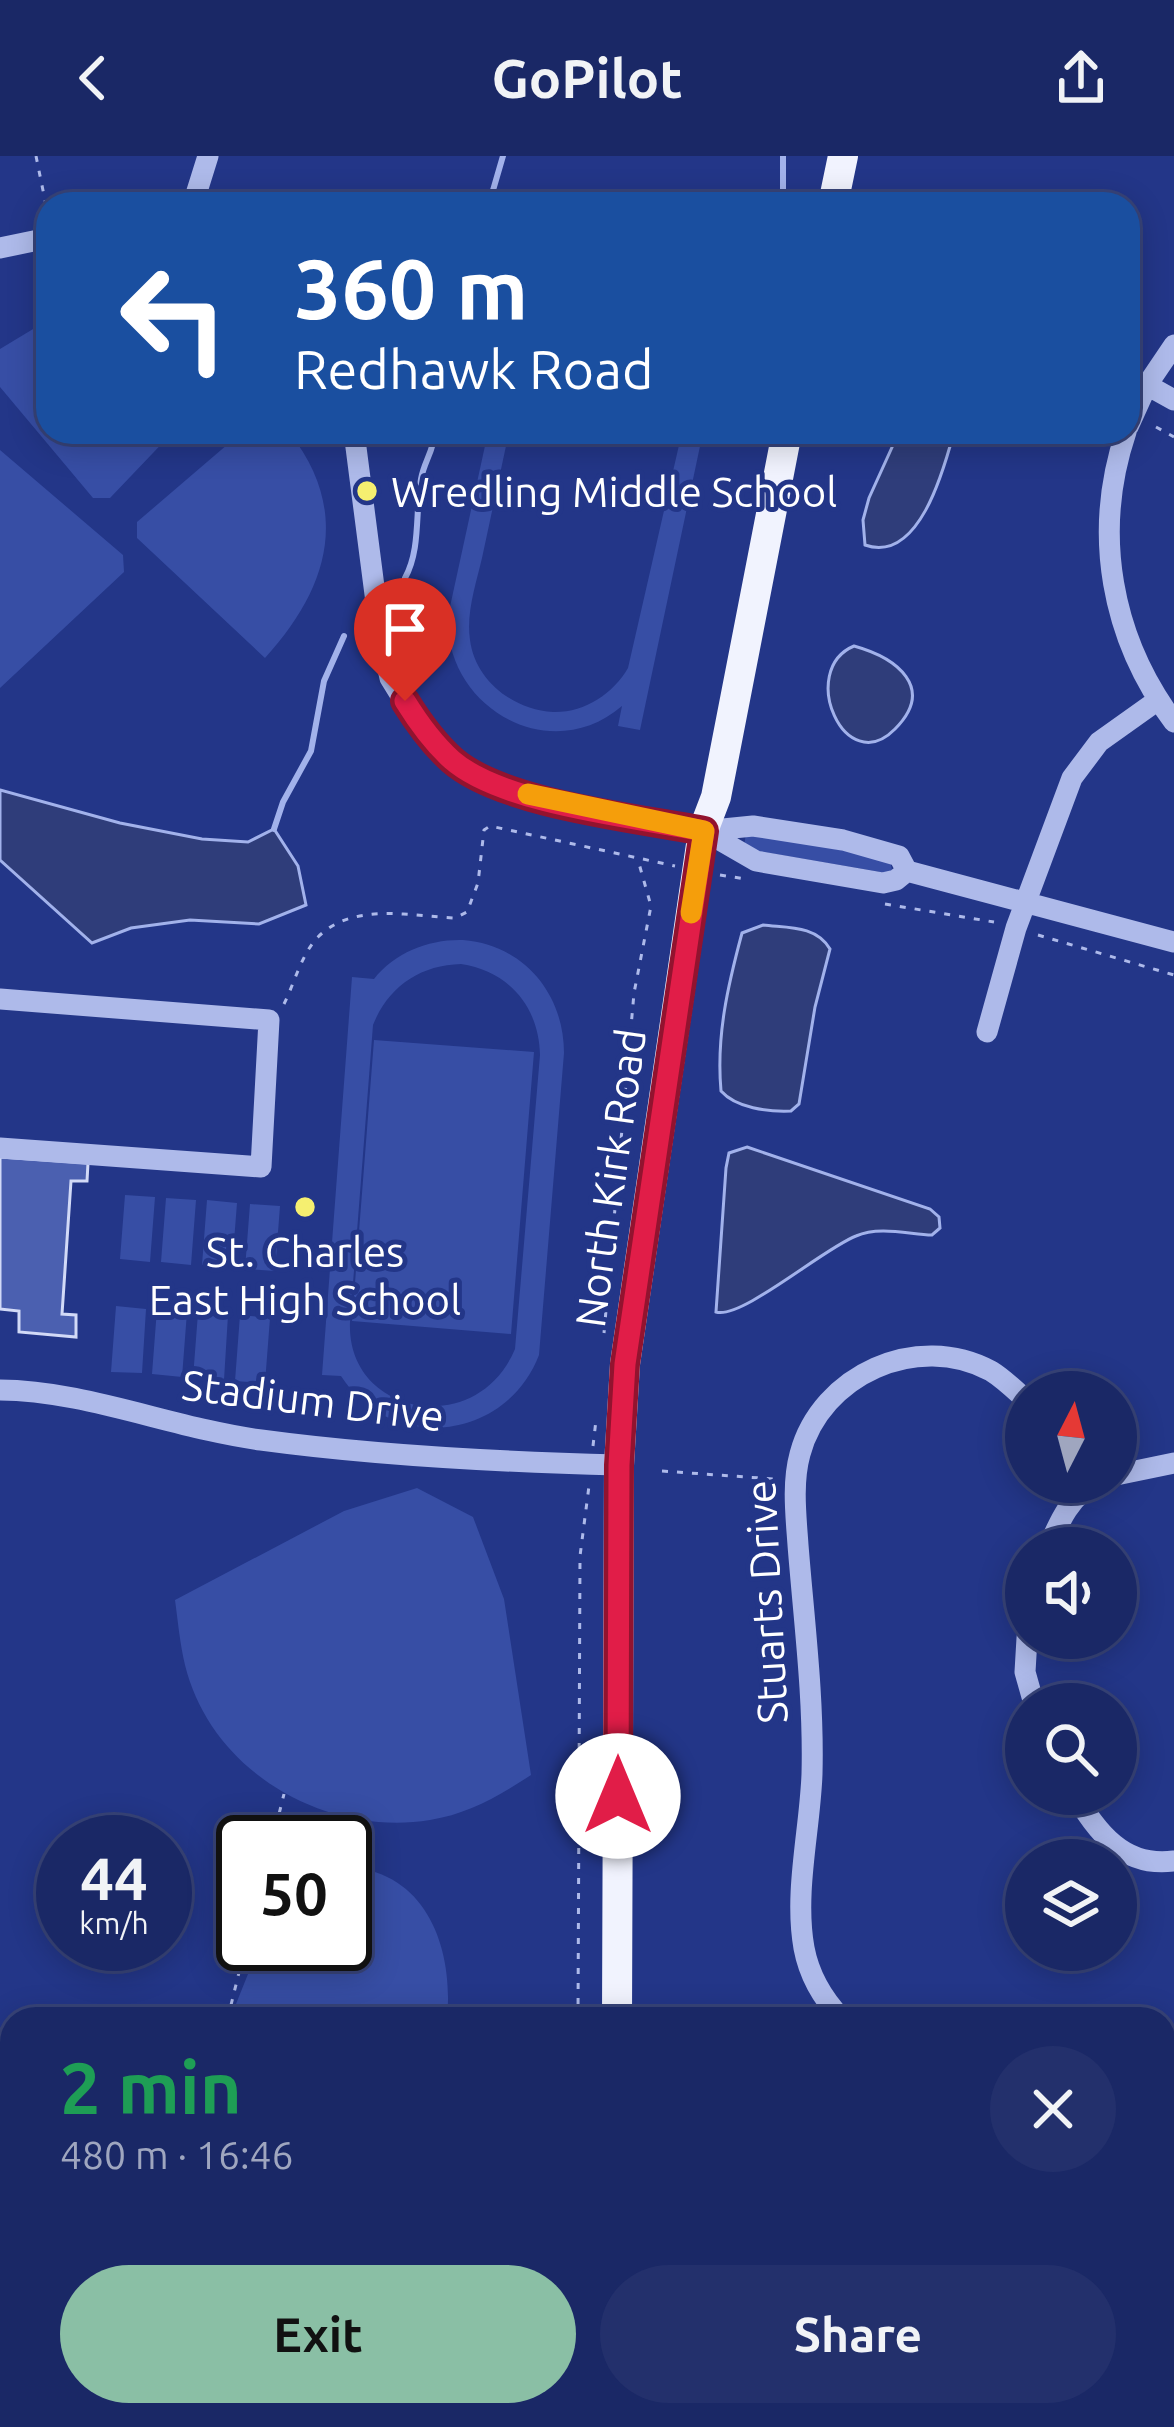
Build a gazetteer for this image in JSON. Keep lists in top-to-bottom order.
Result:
{
  "streets": {
    "main road": ["North Kirk Road"],
    "street": ["Stadium Drive", "Stuarts Drive"]
  },
  "crossings": [
    ["North Kirk Road", "Stadium Drive"]
  ],
  "places": ["Wredling Middle School", "St. Charles East High School"],
  "north": "top",
  "page": {
    "header": "GoPilot",
    "turn": ["360 m", "Redhawk Road"],
    "speed": "44 km/h",
    "limit": "50",
    "heading": ["2 min", "480 m · 16:46"],
    "buttons": ["Exit", "Share"]
  }
}
